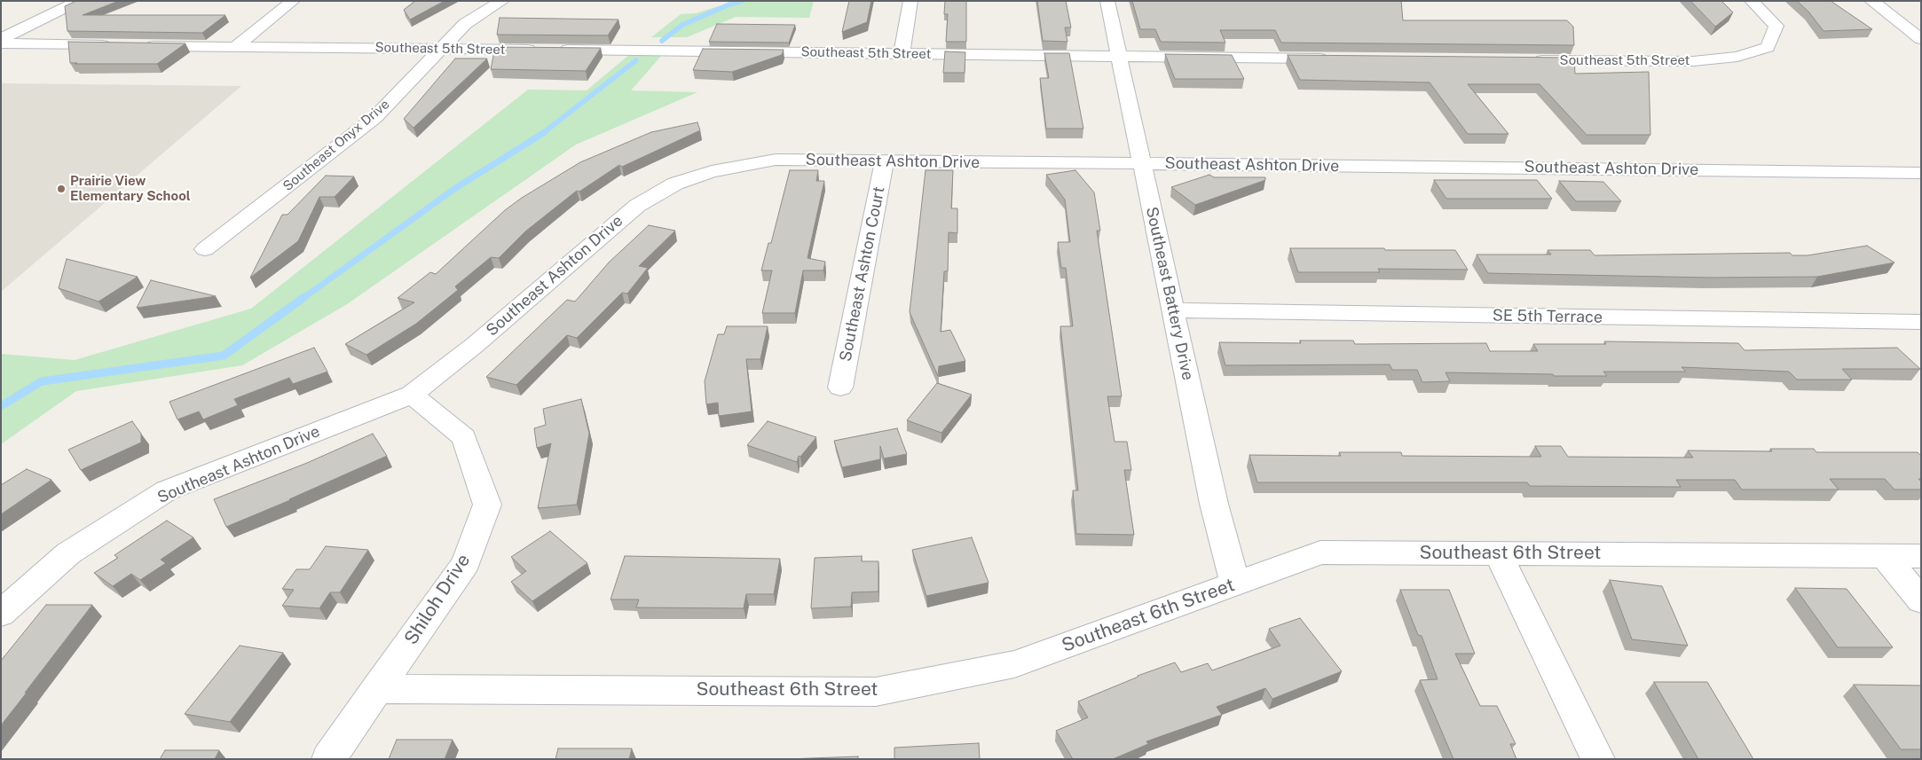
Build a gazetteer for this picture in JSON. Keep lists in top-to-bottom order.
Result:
{
  "streets": {
    "street": [
      "Southeast 5th Street",
      "Southeast Onyx Drive",
      "Southeast Ashton Drive",
      "Southeast Ashton Court",
      "Southeast Battery Drive",
      "SE 5th Terrace",
      "Southeast 6th Street",
      "Shiloh Drive"
    ]
  },
  "crossings": [
    ["Southeast 5th Street", "Southeast Onyx Drive"],
    ["Southeast 5th Street", "Southeast Battery Drive"],
    ["Southeast Ashton Drive", "Southeast Ashton Court"],
    ["Southeast Ashton Drive", "Southeast Battery Drive"],
    ["Southeast Ashton Drive", "Shiloh Drive"],
    ["Southeast Battery Drive", "SE 5th Terrace"],
    ["Southeast Battery Drive", "Southeast 6th Street"],
    ["Southeast 6th Street", "Shiloh Drive"]
  ],
  "places": ["Prairie View Elementary School"]
}
